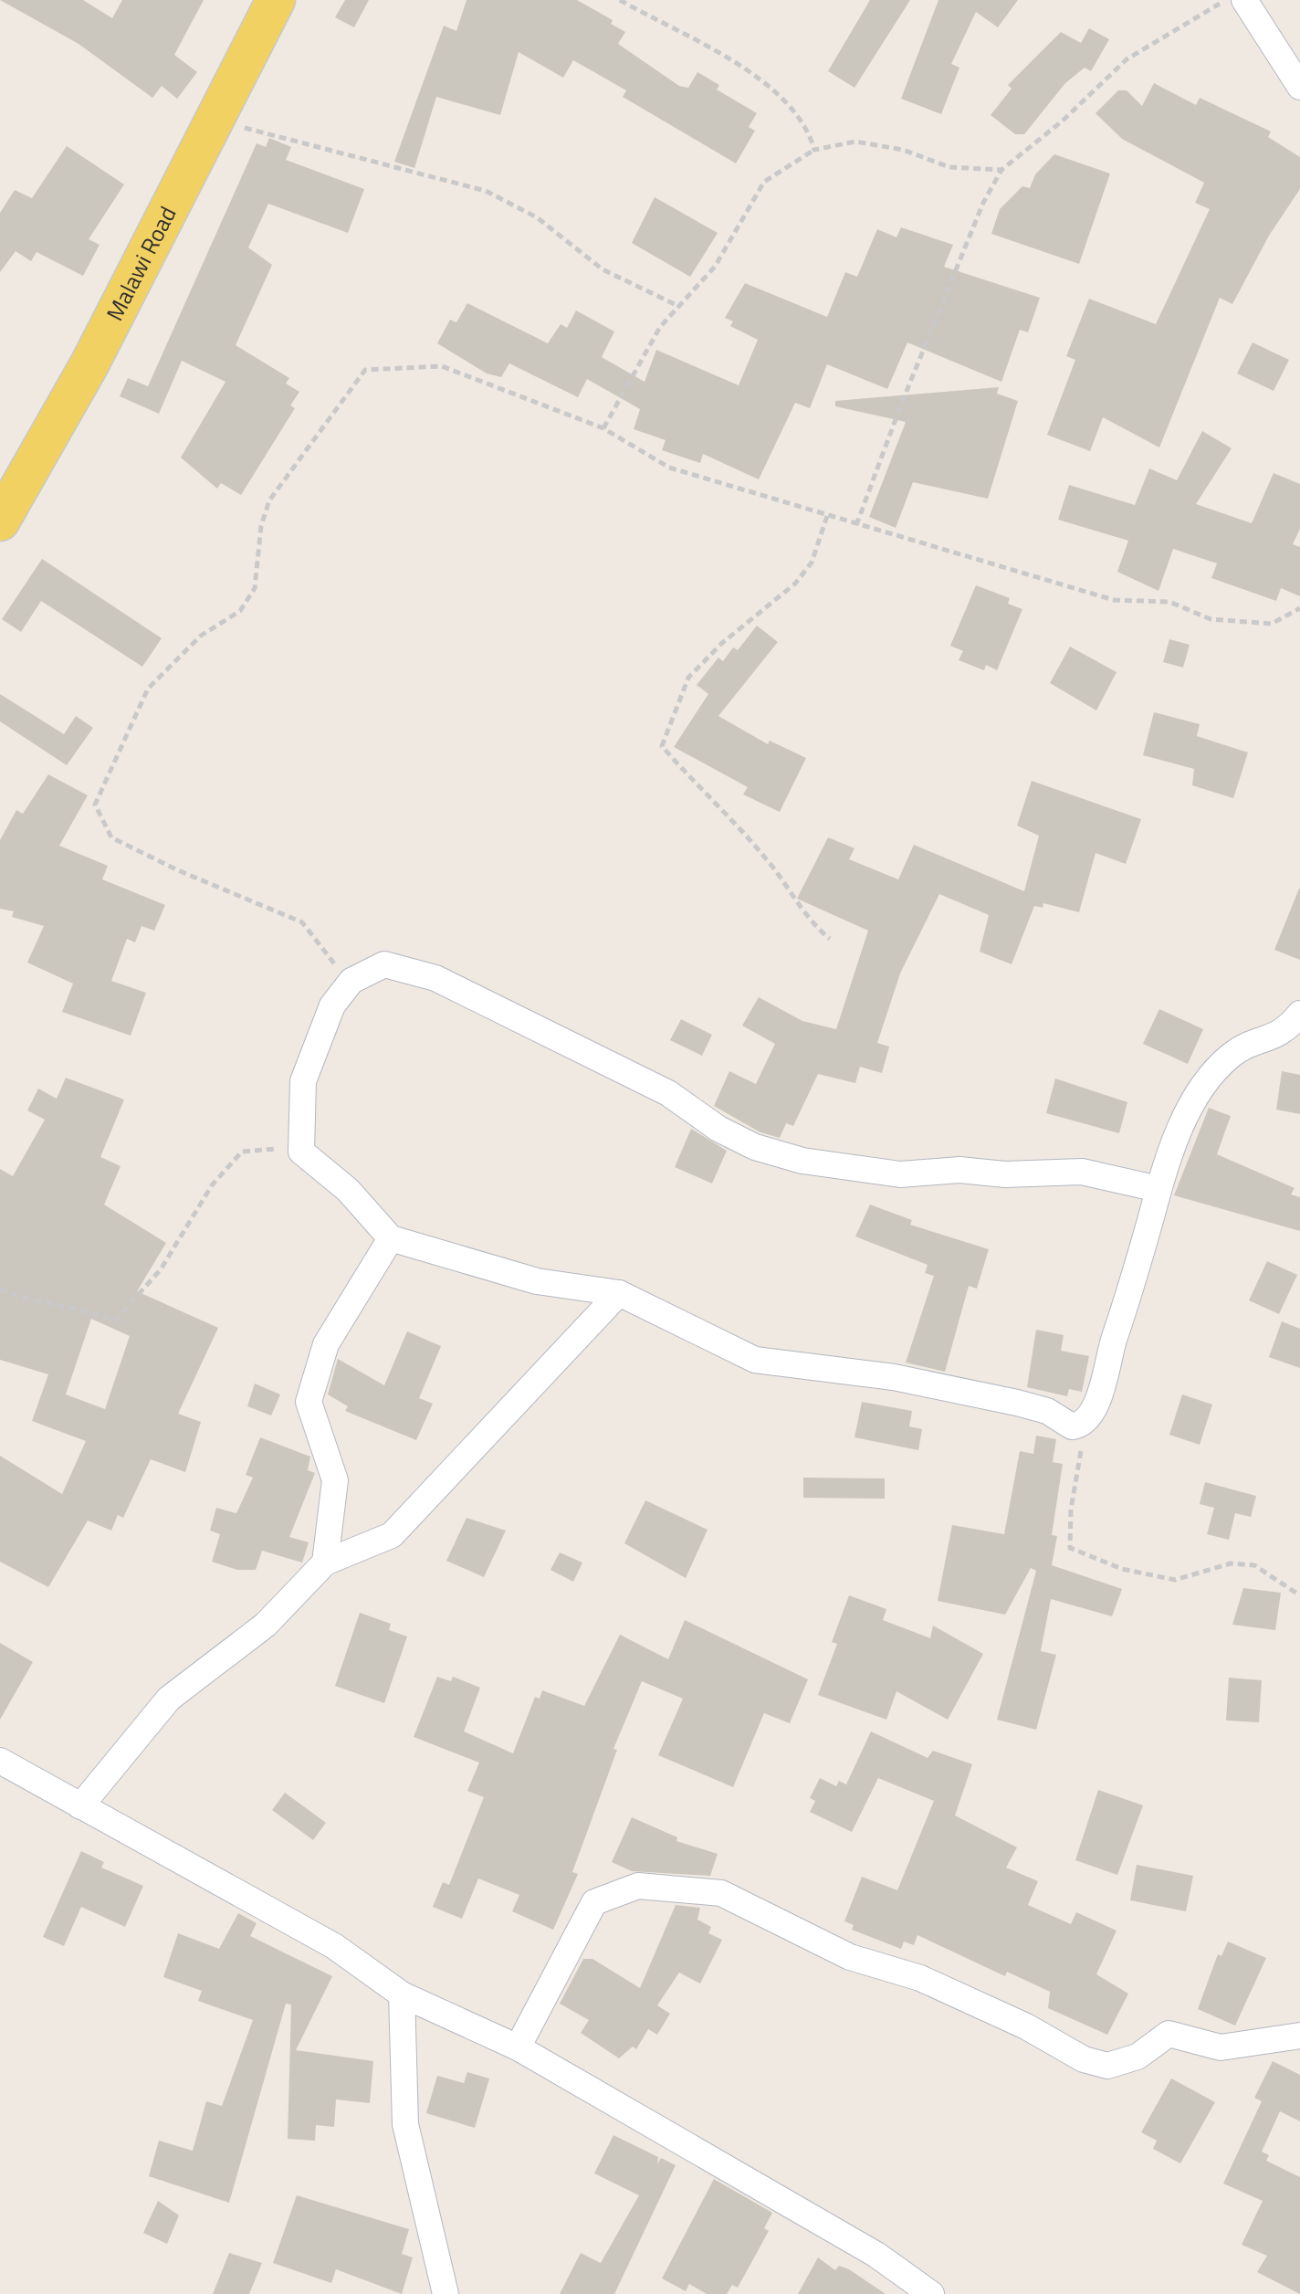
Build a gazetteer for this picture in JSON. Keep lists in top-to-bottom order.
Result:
{
  "streets": {
    "main road": ["Malawi Road"]
  }
}
